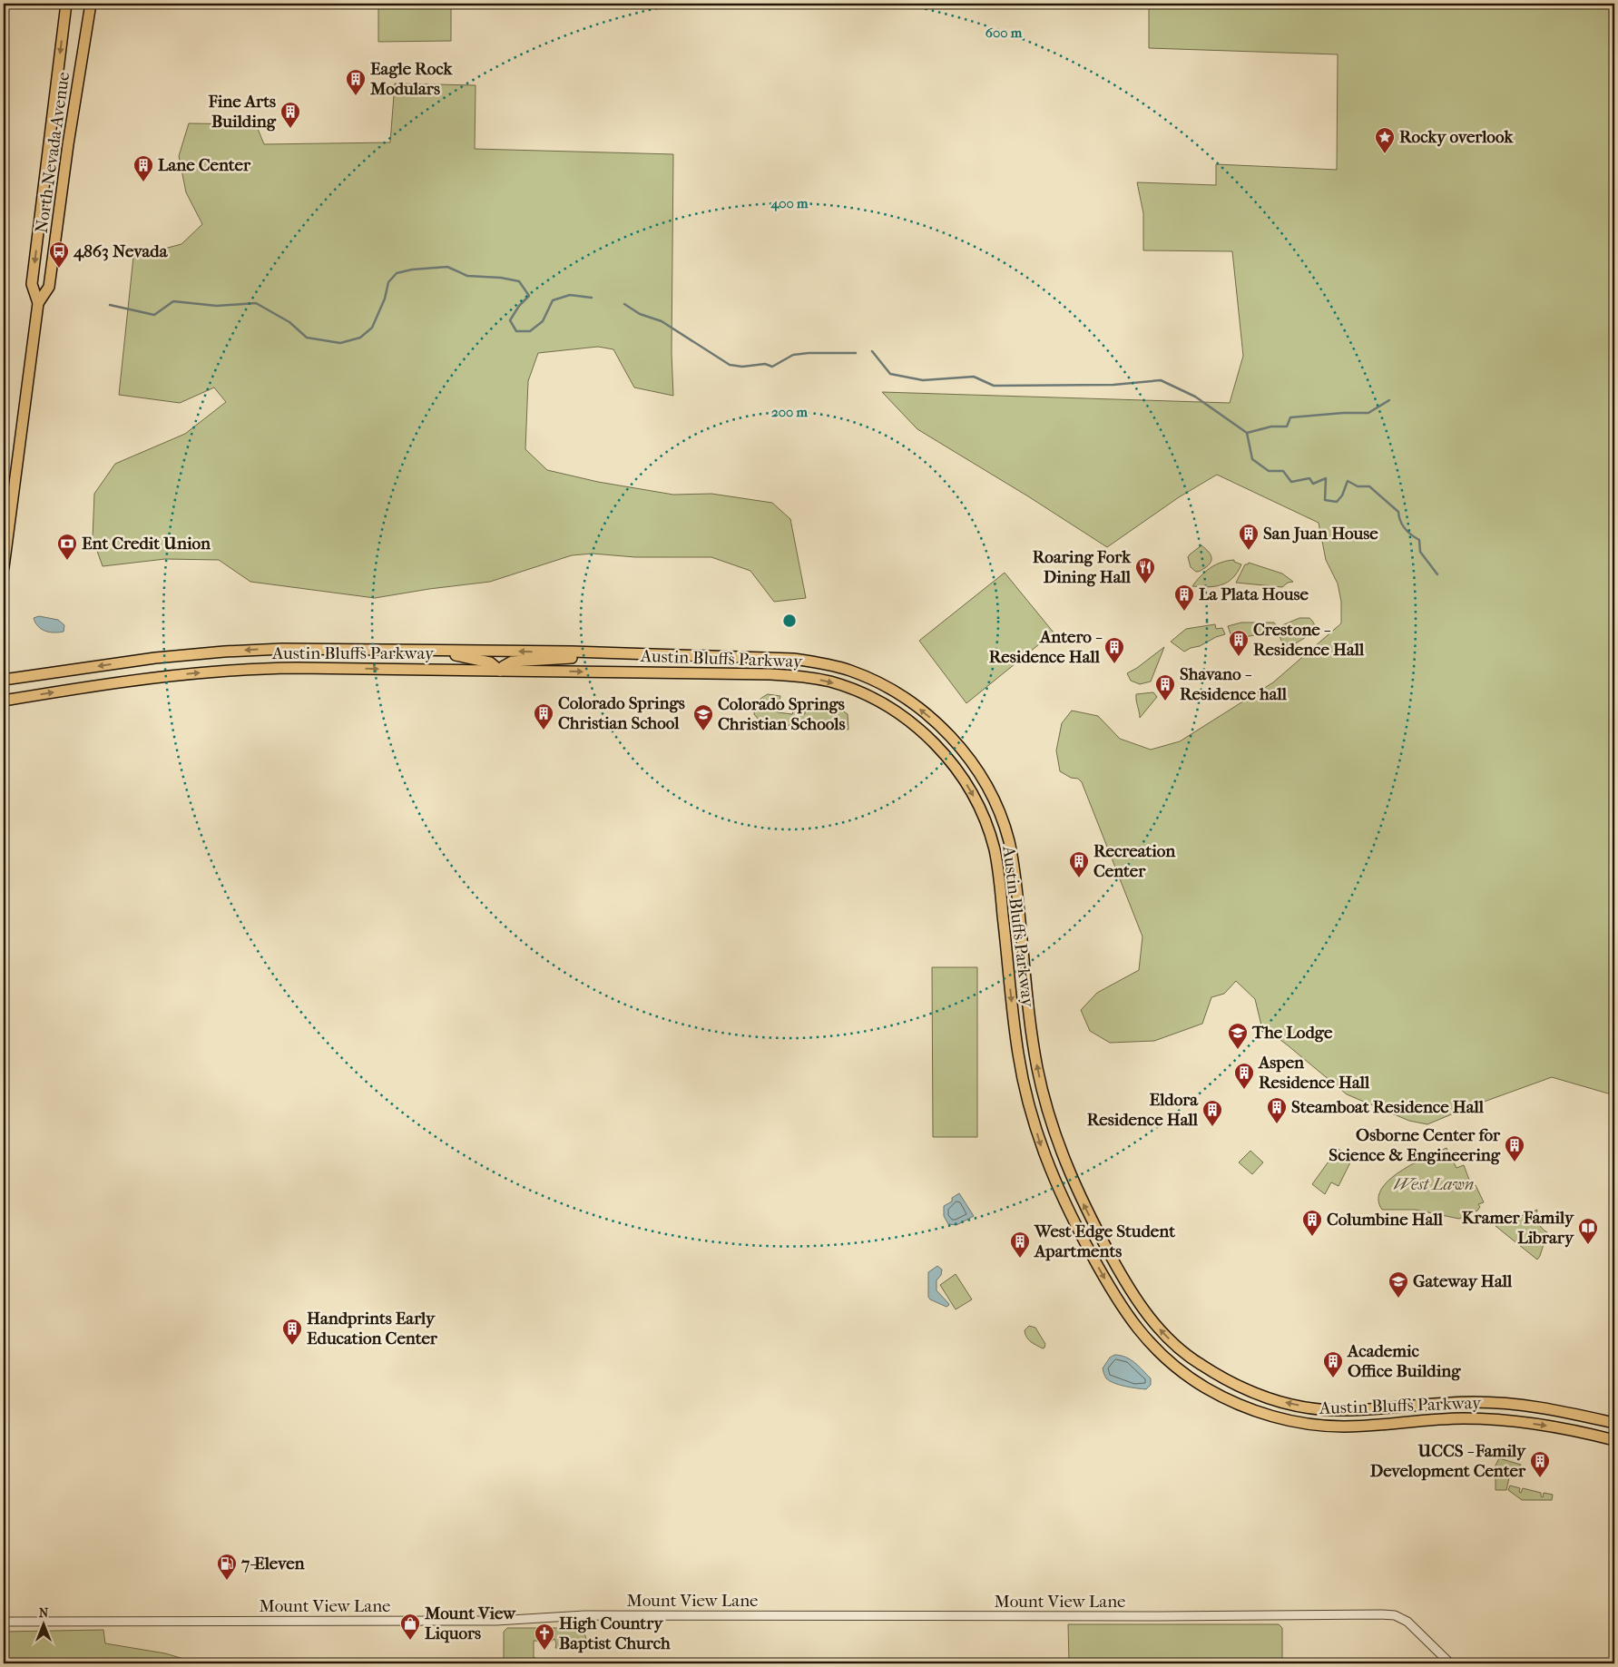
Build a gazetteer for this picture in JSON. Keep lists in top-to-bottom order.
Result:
{
  "streets": {
    "main road": ["North Nevada Avenue", "Austin Bluffs Parkway"],
    "street": ["Mount View Lane"]
  },
  "parks": ["West Lawn"],
  "places": {
    "building": [
      "Eagle Rock Modulars",
      "Fine Arts Building",
      "Lane Center",
      "San Juan House",
      "La Plata House",
      "Crestone - Residence Hall",
      "Antero - Residence Hall",
      "Shavano - Residence hall",
      "Colorado Springs Christian School",
      "Recreation Center",
      "Aspen Residence Hall",
      "Steamboat Residence Hall",
      "Eldora Residence Hall",
      "Osborne Center for Science & Engineering",
      "Columbine Hall",
      "West Edge Student Apartments",
      "Handprints Early Education Center",
      "Academic Office Building",
      "UCCS - Family Development Center"
    ],
    "place": ["Rocky overlook"],
    "bus stop": ["4863 Nevada"],
    "bank": ["Ent Credit Union"],
    "restaurant": ["Roaring Fork Dining Hall"],
    "school or university": ["Colorado Springs Christian Schools", "The Lodge", "Gateway Hall"],
    "library": ["Kramer Family Library"],
    "fuel station": ["7-Eleven"],
    "shop": ["Mount View Liquors"],
    "church": ["High Country Baptist Church"]
  },
  "north": "top",
  "rings": ["600 m", "400 m", "200 m"]
}
